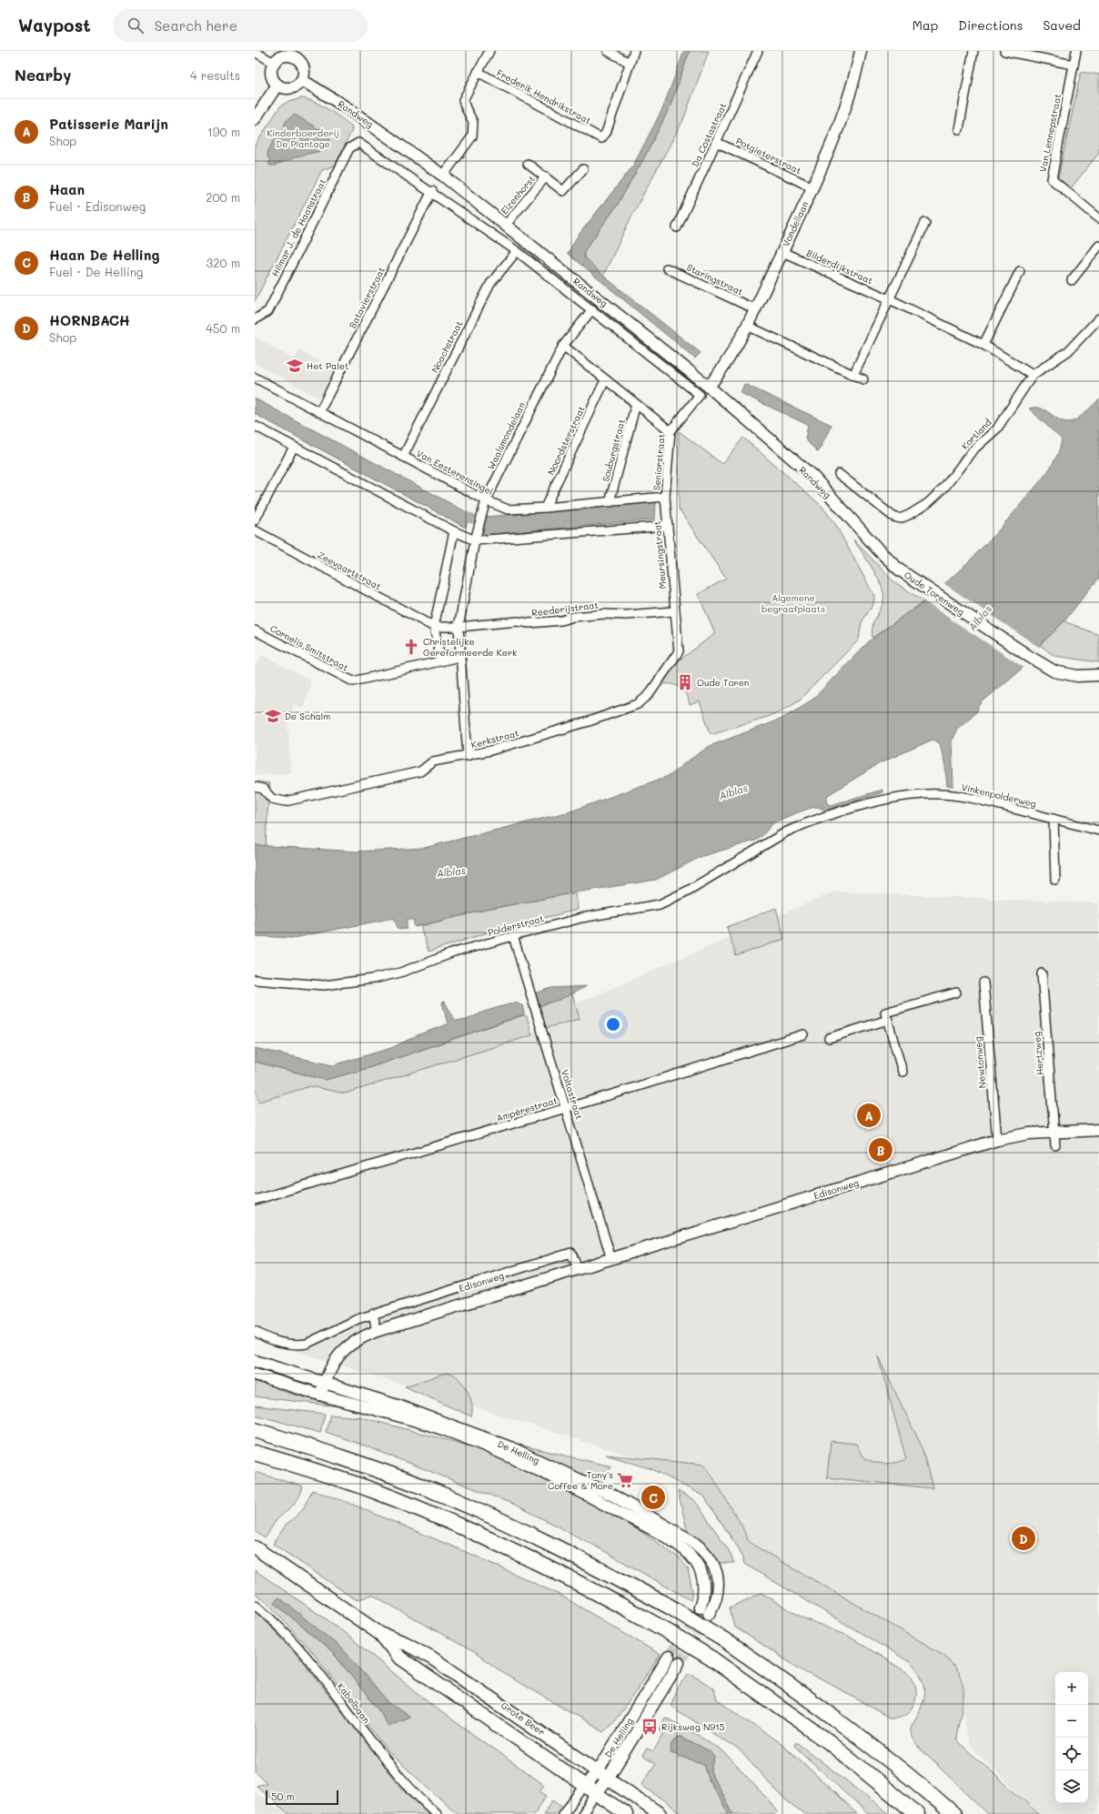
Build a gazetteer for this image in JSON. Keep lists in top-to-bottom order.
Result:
{
  "streets": {
    "main road": ["Grote Beer"],
    "street": [
      "Frederik Hendrikstraat",
      "Randweg",
      "Van Lennepstraat",
      "Da Costastraat",
      "Potgieterstraat",
      "Elzenhorst",
      "Vondellaan",
      "Hilmar J. de Haanstraat",
      "Bilderdijkstraat",
      "Staringstraat",
      "Batavierstraat",
      "Noachstraat",
      "Kortland",
      "Waalsmondelaan",
      "Noordsterstraat",
      "Souburgstraat",
      "Seniorstraat",
      "Van Eesterensingel",
      "Meursingstraat",
      "Zeevaartstraat",
      "Oude Torenweg",
      "Reederijstraat",
      "Cornelis Smitstraat",
      "Kerkstraat",
      "Vinkenpolderweg",
      "Polderstraat",
      "Hertzweg",
      "Newtonweg",
      "Voltastraat",
      "Ampèrestraat",
      "Edisonweg",
      "De Helling",
      "Kabelbaan"
    ]
  },
  "crossings": [
    ["Randweg", "Elzenhorst"],
    ["Randweg", "Vondellaan"],
    ["Randweg", "Hilmar J. de Haanstraat"],
    ["Randweg", "Batavierstraat"],
    ["Randweg", "Noachstraat"],
    ["Randweg", "Waalsmondelaan"],
    ["Randweg", "Seniorstraat"],
    ["Randweg", "Oude Torenweg"],
    ["Da Costastraat", "Potgieterstraat"],
    ["Potgieterstraat", "Vondellaan"],
    ["Vondellaan", "Bilderdijkstraat"],
    ["Vondellaan", "Staringstraat"],
    ["Bilderdijkstraat", "Kortland"],
    ["Batavierstraat", "Van Eesterensingel"],
    ["Noachstraat", "Van Eesterensingel"],
    ["Waalsmondelaan", "Van Eesterensingel"],
    ["Waalsmondelaan", "Reederijstraat"],
    ["Waalsmondelaan", "Cornelis Smitstraat"],
    ["Waalsmondelaan", "Kerkstraat"],
    ["Noordsterstraat", "Van Eesterensingel"],
    ["Souburgstraat", "Van Eesterensingel"],
    ["Seniorstraat", "Van Eesterensingel"],
    ["Seniorstraat", "Meursingstraat"],
    ["Van Eesterensingel", "Meursingstraat"],
    ["Meursingstraat", "Reederijstraat"],
    ["Meursingstraat", "Kerkstraat"],
    ["Reederijstraat", "Kerkstraat"],
    ["Vinkenpolderweg", "Polderstraat"],
    ["Polderstraat", "Voltastraat"],
    ["Hertzweg", "Edisonweg"],
    ["Newtonweg", "Edisonweg"],
    ["Voltastraat", "Ampèrestraat"],
    ["Voltastraat", "Edisonweg"],
    ["Edisonweg", "De Helling"],
    ["De Helling", "Grote Beer"]
  ],
  "water": ["Alblas"],
  "parks": ["Kinderboerderij De Plantage", "Algemene begraafplaats"],
  "places": {
    "school or university": ["Het Palet", "De Schalm"],
    "church": ["Christelijke Gereformeerde Kerk"],
    "building": ["Oude Toren"],
    "supermarket": ["Tony's Coffee & More"],
    "bus stop": ["Rijksweg N915"]
  },
  "scale_bar": "50 m",
  "page": {
    "header": "Waypost",
    "search": "Search here",
    "nav": ["Map", "Directions", "Saved"],
    "heading": ["Nearby", "4 results"],
    "list": [
      {
        "mark": "A",
        "name": "Patisserie Marijn",
        "note": "Shop",
        "value": "190 m"
      },
      {
        "mark": "B",
        "name": "Haan",
        "note": "Fuel · Edisonweg",
        "value": "200 m"
      },
      {
        "mark": "C",
        "name": "Haan De Helling",
        "note": "Fuel · De Helling",
        "value": "320 m"
      },
      {
        "mark": "D",
        "name": "HORNBACH",
        "note": "Shop",
        "value": "450 m"
      }
    ],
    "pins": [
      "A",
      "B",
      "C",
      "D"
    ],
    "map_buttons": ["+", "−"],
    "scale": "50 m"
  }
}
